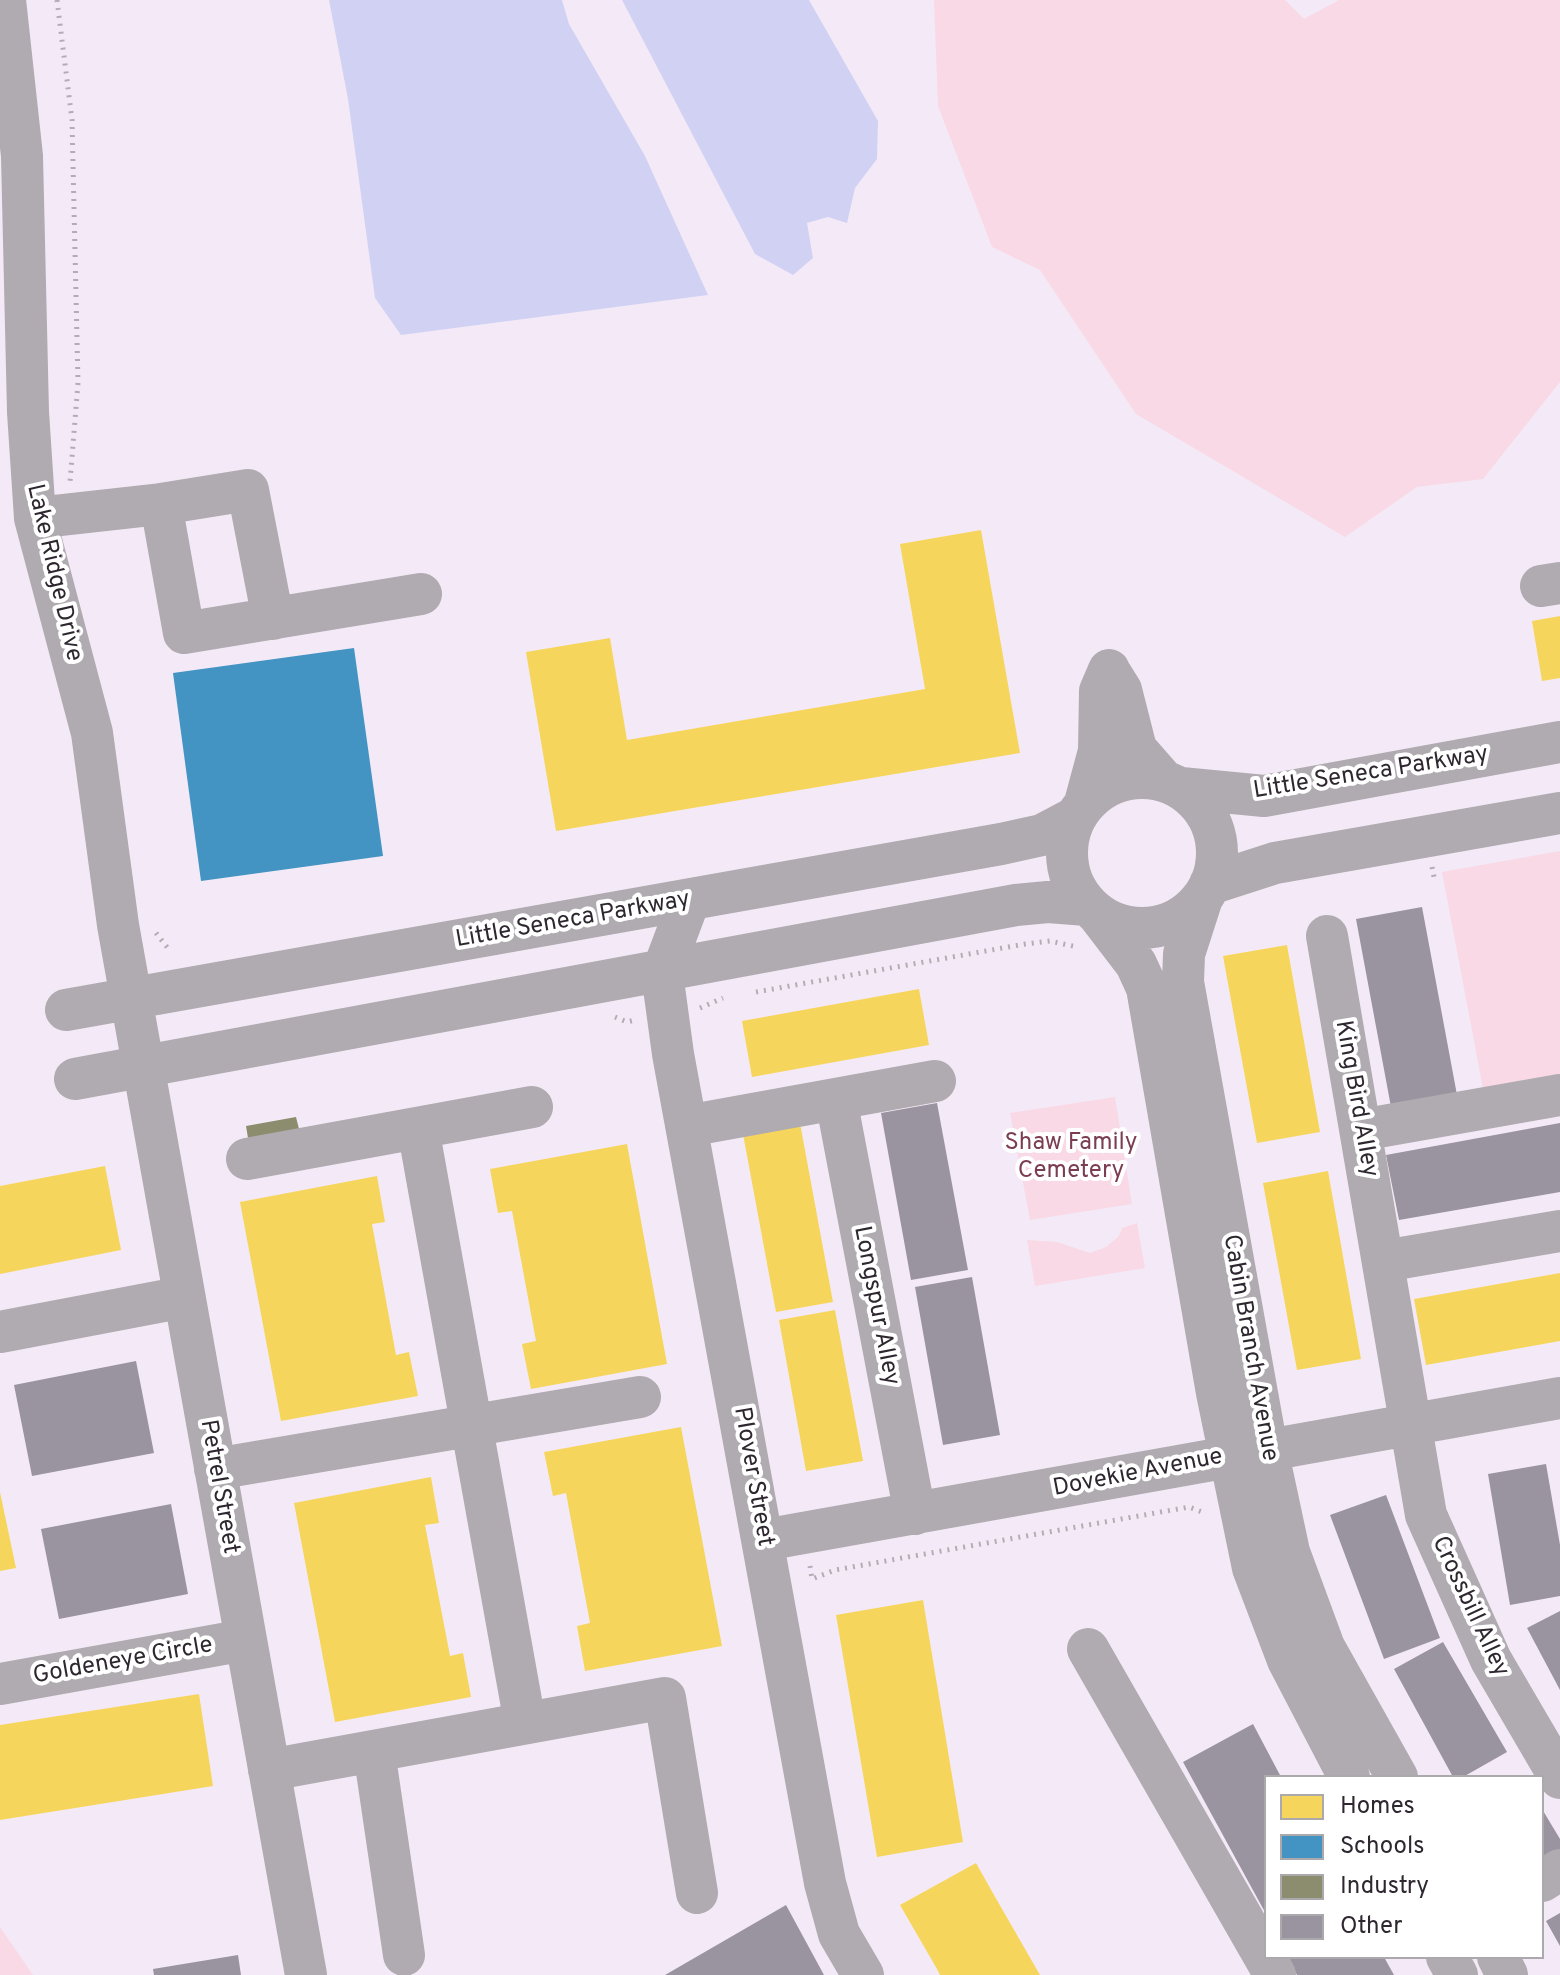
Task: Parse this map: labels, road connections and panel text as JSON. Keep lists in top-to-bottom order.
{
  "streets": {
    "street": [
      "Lake Ridge Drive",
      "Little Seneca Parkway",
      "King Bird Alley",
      "Longspur Alley",
      "Cabin Branch Avenue",
      "Dovekie Avenue",
      "Plover Street",
      "Petrel Street",
      "Crossbill Alley",
      "Goldeneye Circle"
    ]
  },
  "crossings": [
    ["Lake Ridge Drive", "Little Seneca Parkway"],
    ["Lake Ridge Drive", "Petrel Street"],
    ["Little Seneca Parkway", "Cabin Branch Avenue"],
    ["Little Seneca Parkway", "Petrel Street"],
    ["King Bird Alley", "Dovekie Avenue"],
    ["King Bird Alley", "Crossbill Alley"],
    ["Longspur Alley", "Dovekie Avenue"],
    ["Cabin Branch Avenue", "Dovekie Avenue"],
    ["Dovekie Avenue", "Plover Street"],
    ["Dovekie Avenue", "Crossbill Alley"],
    ["Petrel Street", "Goldeneye Circle"]
  ],
  "parks": ["Shaw Family Cemetery"],
  "legend": [
    "Homes",
    "Schools",
    "Industry",
    "Other"
  ]
}
